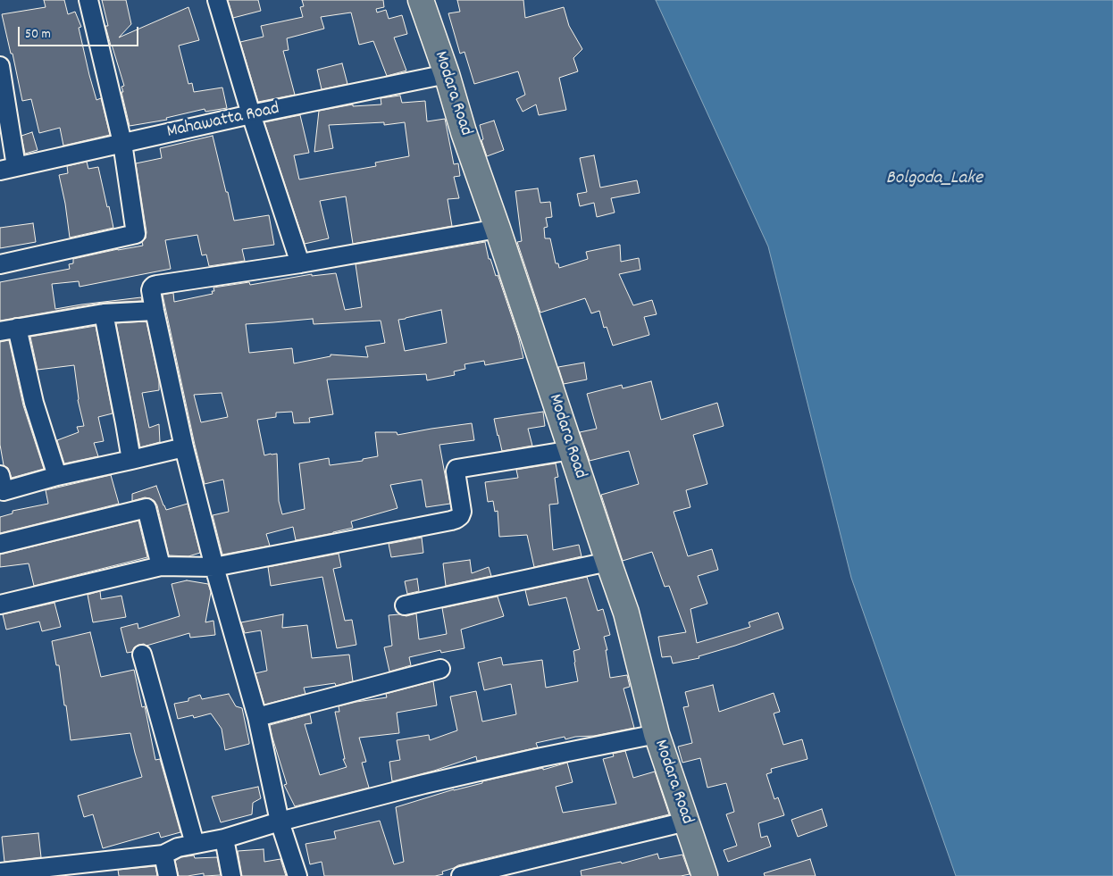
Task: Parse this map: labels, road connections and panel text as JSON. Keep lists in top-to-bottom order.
{
  "streets": {
    "main road": ["Modara Road"],
    "street": ["Mahawatta Road"]
  },
  "crossings": [
    ["Modara Road", "Mahawatta Road"]
  ],
  "water": ["Bolgoda_Lake"],
  "scale_bar": "50 m"
}
